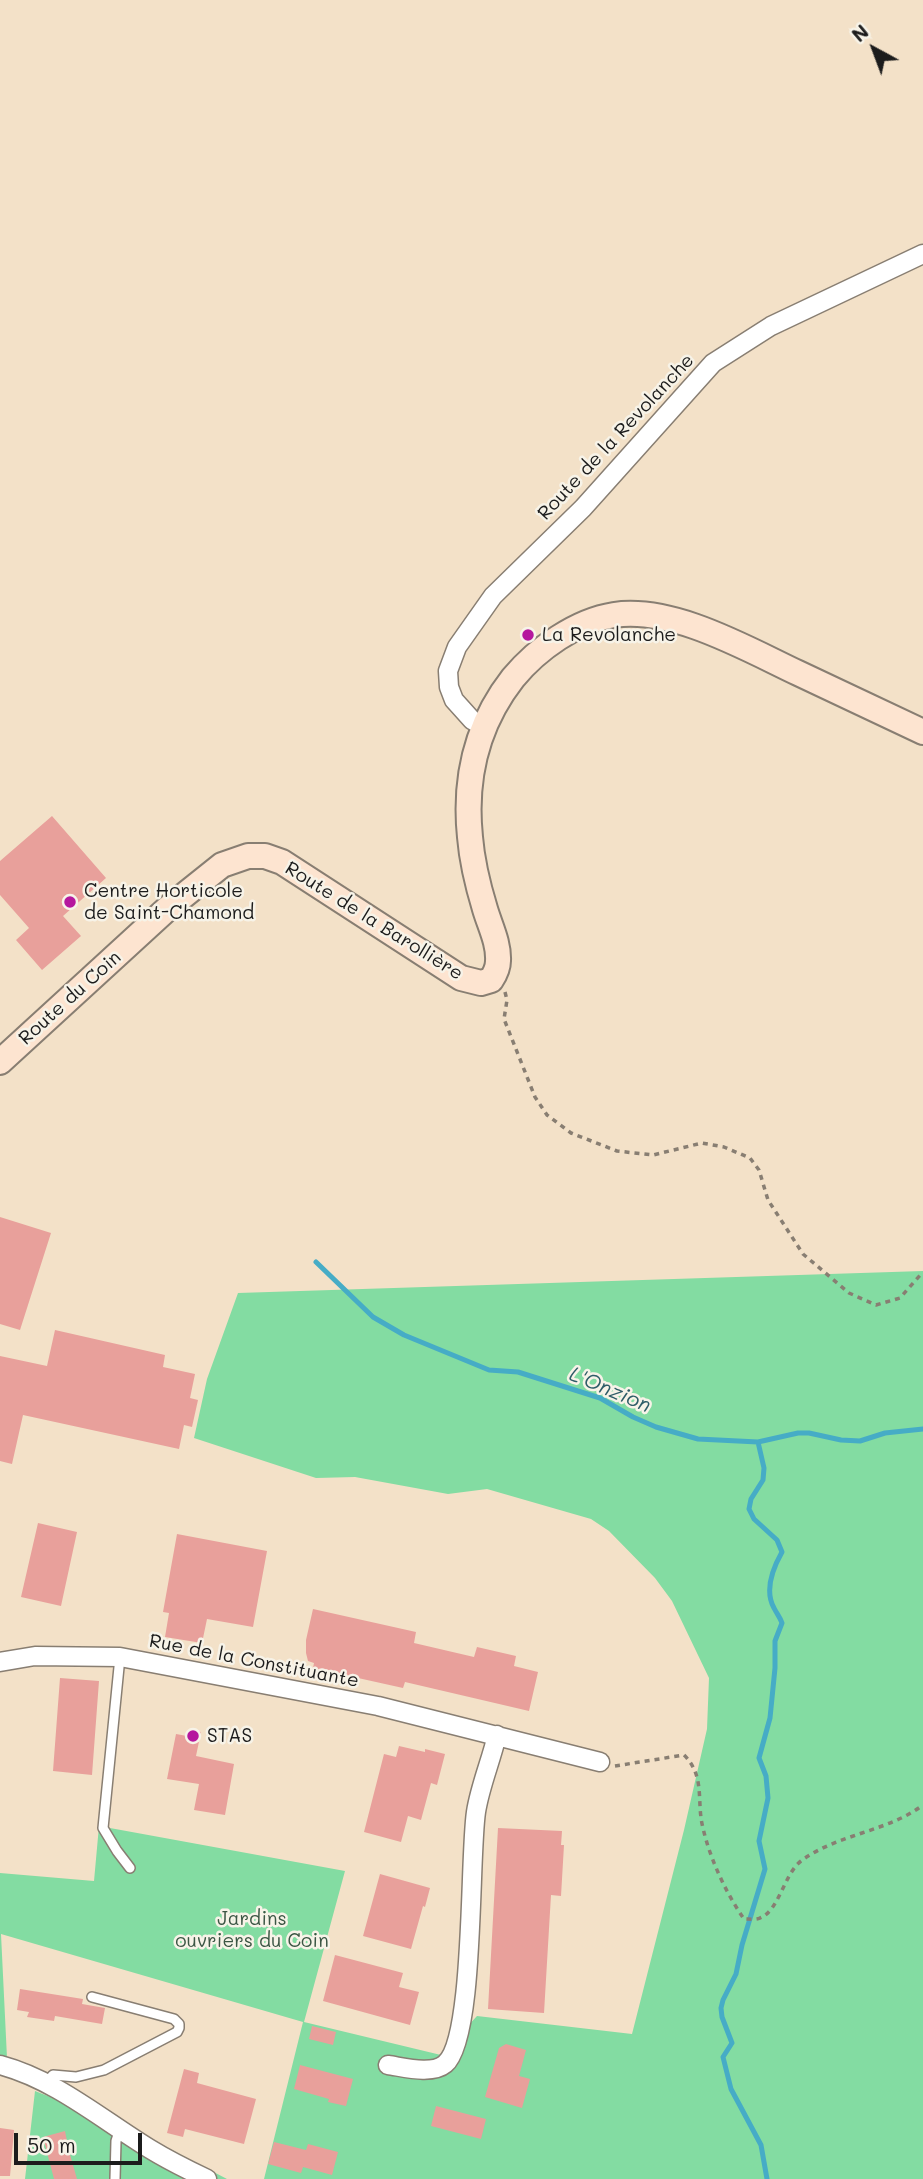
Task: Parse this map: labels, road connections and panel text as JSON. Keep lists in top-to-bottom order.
{
  "streets": {
    "main road": ["Route de la Barollière", "Route du Coin"],
    "street": ["Route de la Revolanche", "Rue de la Constituante"]
  },
  "crossings": [
    ["Route de la Barollière", "Route du Coin"]
  ],
  "water": ["L'Onzion"],
  "parks": ["Jardins ouvriers du Coin"],
  "places": ["La Revolanche", "Centre Horticole de Saint-Chamond", "STAS"],
  "scale_bar": "50 m",
  "north": "top left"
}
